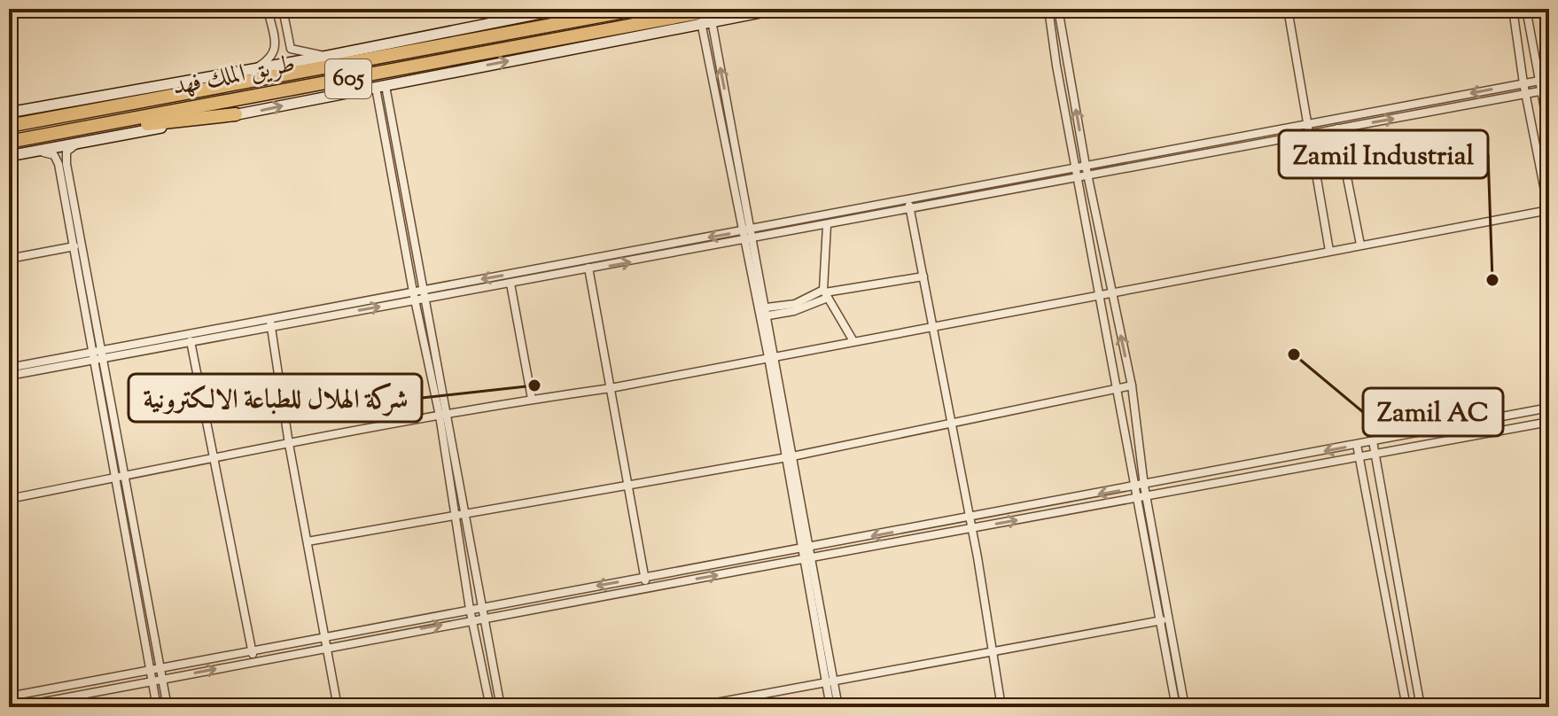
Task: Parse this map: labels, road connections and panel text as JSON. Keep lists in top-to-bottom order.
{
  "streets": {
    "highway": ["طريق الملك فهد", "605"]
  },
  "places": ["Zamil Industrial", "Zamil AC", "شركة الهلال للطباعة الالكترونية"]
}
